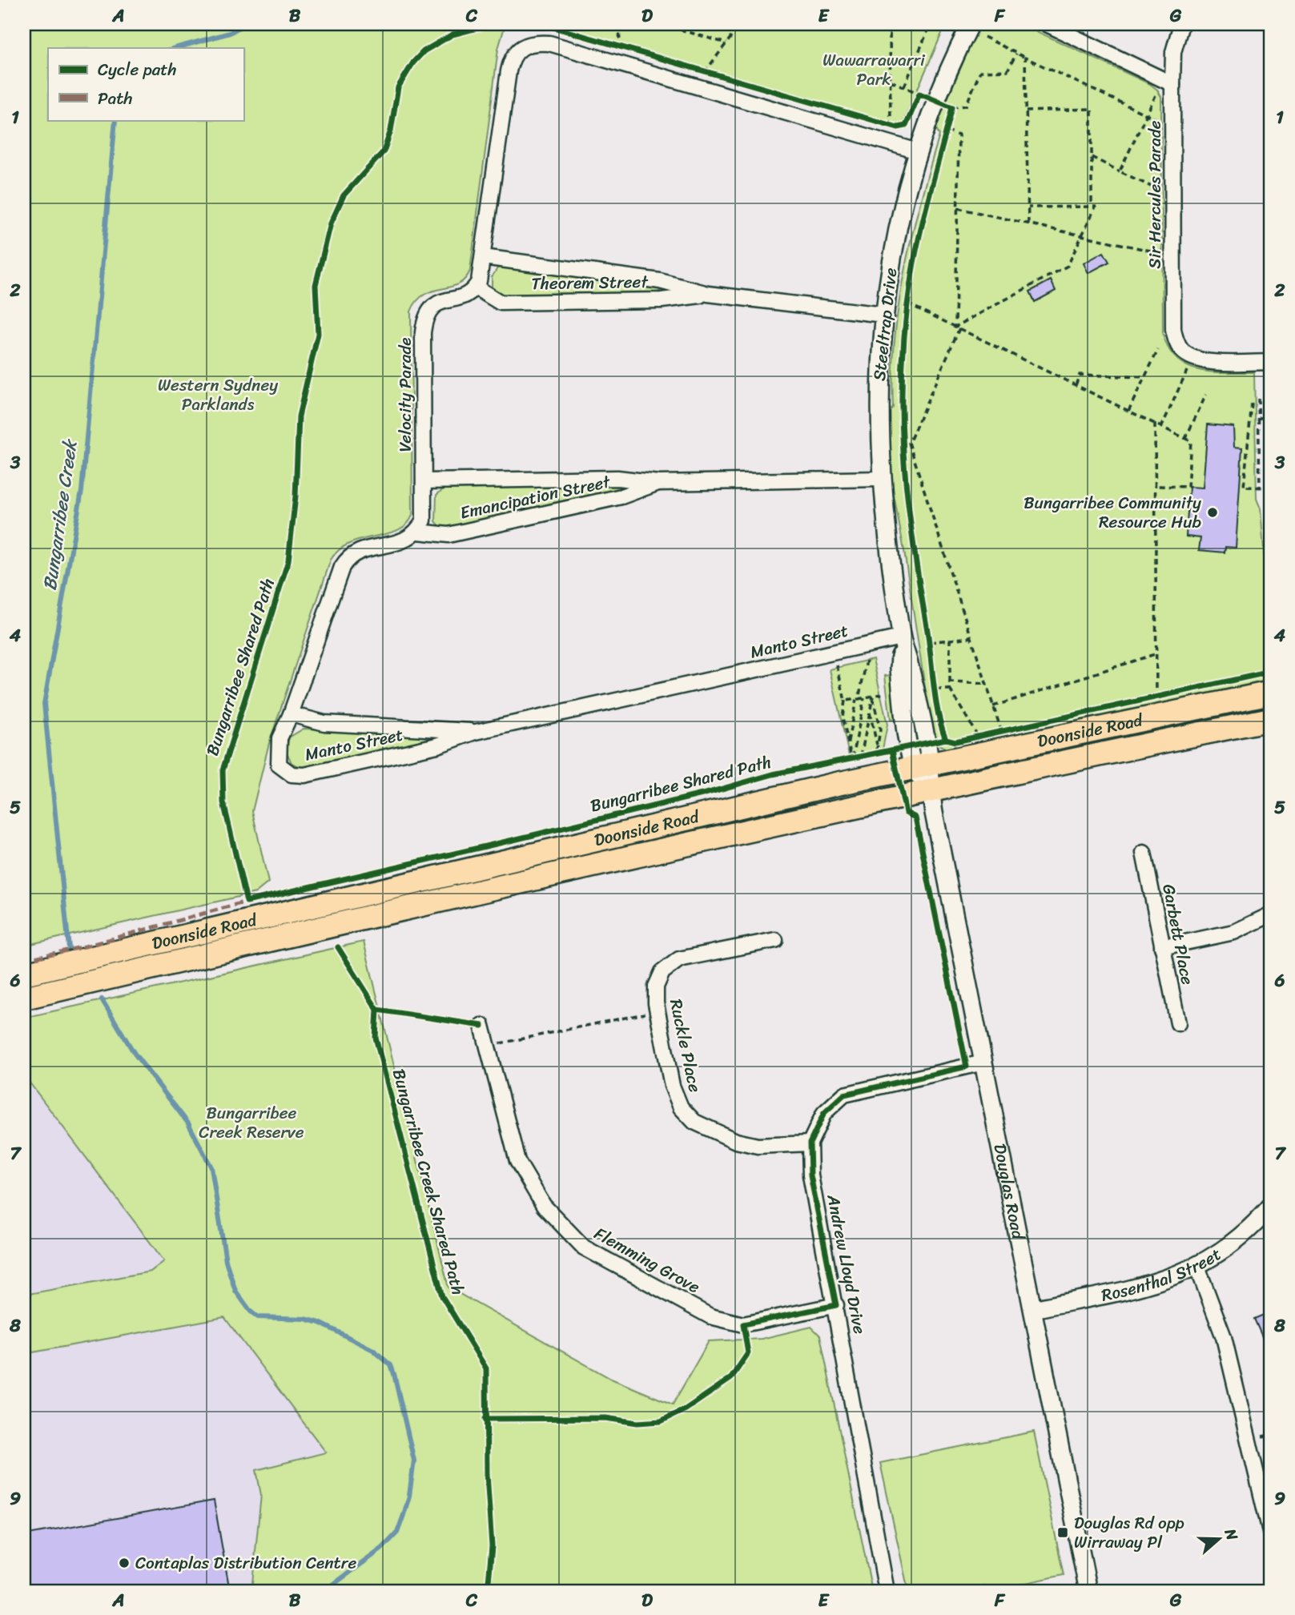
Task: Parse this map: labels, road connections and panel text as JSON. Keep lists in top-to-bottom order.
{
  "streets": {
    "main road": ["Doonside Road"],
    "street": [
      "Sir Hercules Parade",
      "Theorem Street",
      "Steeltrap Drive",
      "Velocity Parade",
      "Emancipation Street",
      "Manto Street",
      "Garbett Place",
      "Ruckle Place",
      "Douglas Road",
      "Flemming Grove",
      "Andrew Lloyd Drive",
      "Rosenthal Street"
    ],
    "cycle path": ["Bungarribee Shared Path", "Bungarribee Creek Shared Path"]
  },
  "crossings": [
    ["Theorem Street", "Steeltrap Drive"],
    ["Theorem Street", "Velocity Parade"],
    ["Steeltrap Drive", "Emancipation Street"],
    ["Steeltrap Drive", "Manto Street"],
    ["Steeltrap Drive", "Doonside Road"],
    ["Steeltrap Drive", "Douglas Road"],
    ["Velocity Parade", "Emancipation Street"],
    ["Doonside Road", "Douglas Road"],
    ["Ruckle Place", "Andrew Lloyd Drive"],
    ["Douglas Road", "Andrew Lloyd Drive"],
    ["Douglas Road", "Rosenthal Street"],
    ["Flemming Grove", "Andrew Lloyd Drive"]
  ],
  "water": ["Bungarribee Creek"],
  "parks": ["Wawarrawarri Park", "Western Sydney Parklands", "Bungarribee Creek Reserve"],
  "places": {
    "other": ["Bungarribee Community Resource Hub", "Contaplas Distribution Centre"],
    "transit": ["Douglas Rd opp Wirraway Pl"]
  },
  "legend": ["Cycle path", "Path"],
  "north": "right",
  "grid": {
    "columns": [
      "A",
      "B",
      "C",
      "D",
      "E",
      "F",
      "G"
    ],
    "rows": [
      "1",
      "2",
      "3",
      "4",
      "5",
      "6",
      "7",
      "8",
      "9"
    ]
  }
}
